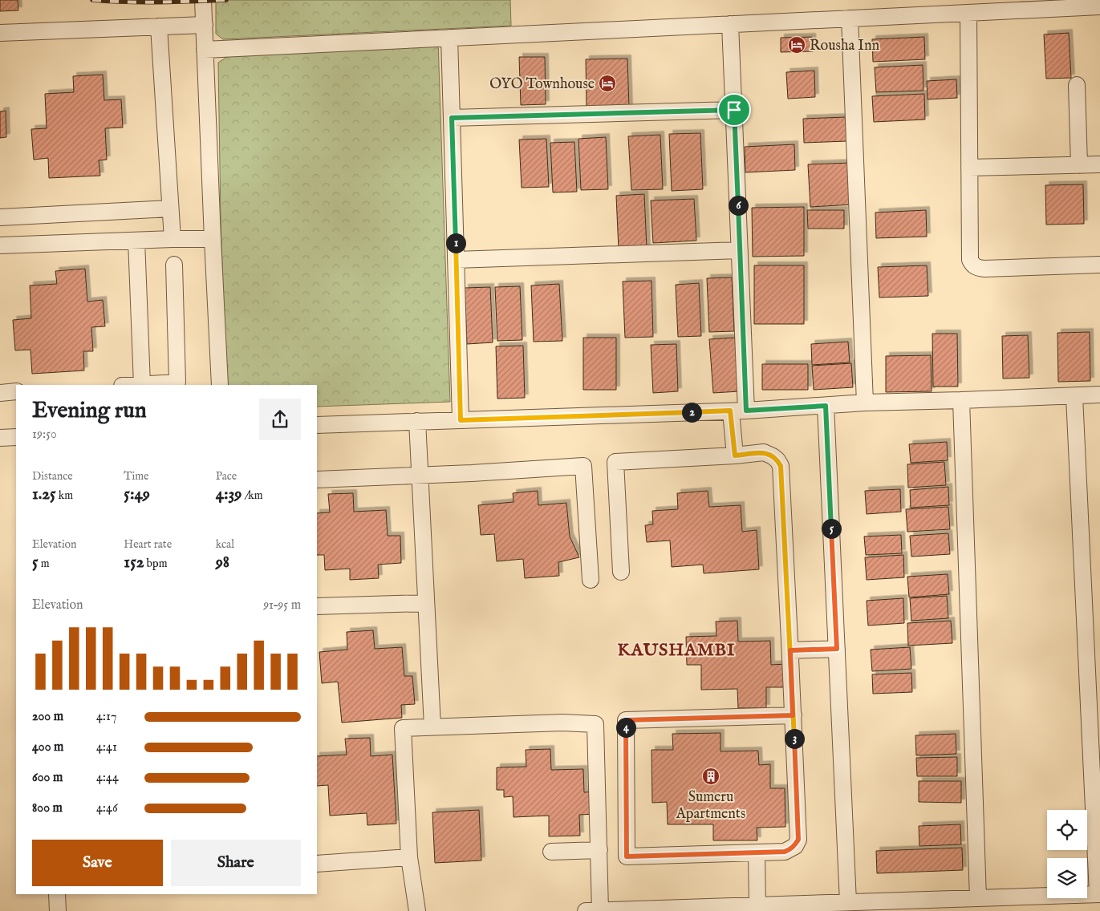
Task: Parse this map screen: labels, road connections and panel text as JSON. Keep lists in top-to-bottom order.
{
  "districts": ["KAUSHAMBI"],
  "places": {
    "hotel": ["Rousha Inn", "OYO Townhouse"],
    "building": ["Sumeru Apartments"]
  },
  "page": {
    "pins": [
      "6",
      "1",
      "2",
      "5",
      "4",
      "3"
    ],
    "heading": ["Evening run", "19:50"],
    "stats": [
      ["Distance", "1.25 km"],
      ["Time", "5:49"],
      ["Pace", "4:39 /km"],
      ["Elevation", "5 m"],
      ["Heart rate", "152 bpm"],
      ["kcal", "98"]
    ],
    "chart": ["Elevation", "91–95 m"],
    "list": [
      {
        "name": "200 m",
        "note": "4:17"
      },
      {
        "name": "400 m",
        "note": "4:41"
      },
      {
        "name": "600 m",
        "note": "4:44"
      },
      {
        "name": "800 m",
        "note": "4:46"
      }
    ],
    "buttons": ["Save", "Share"]
  }
}
